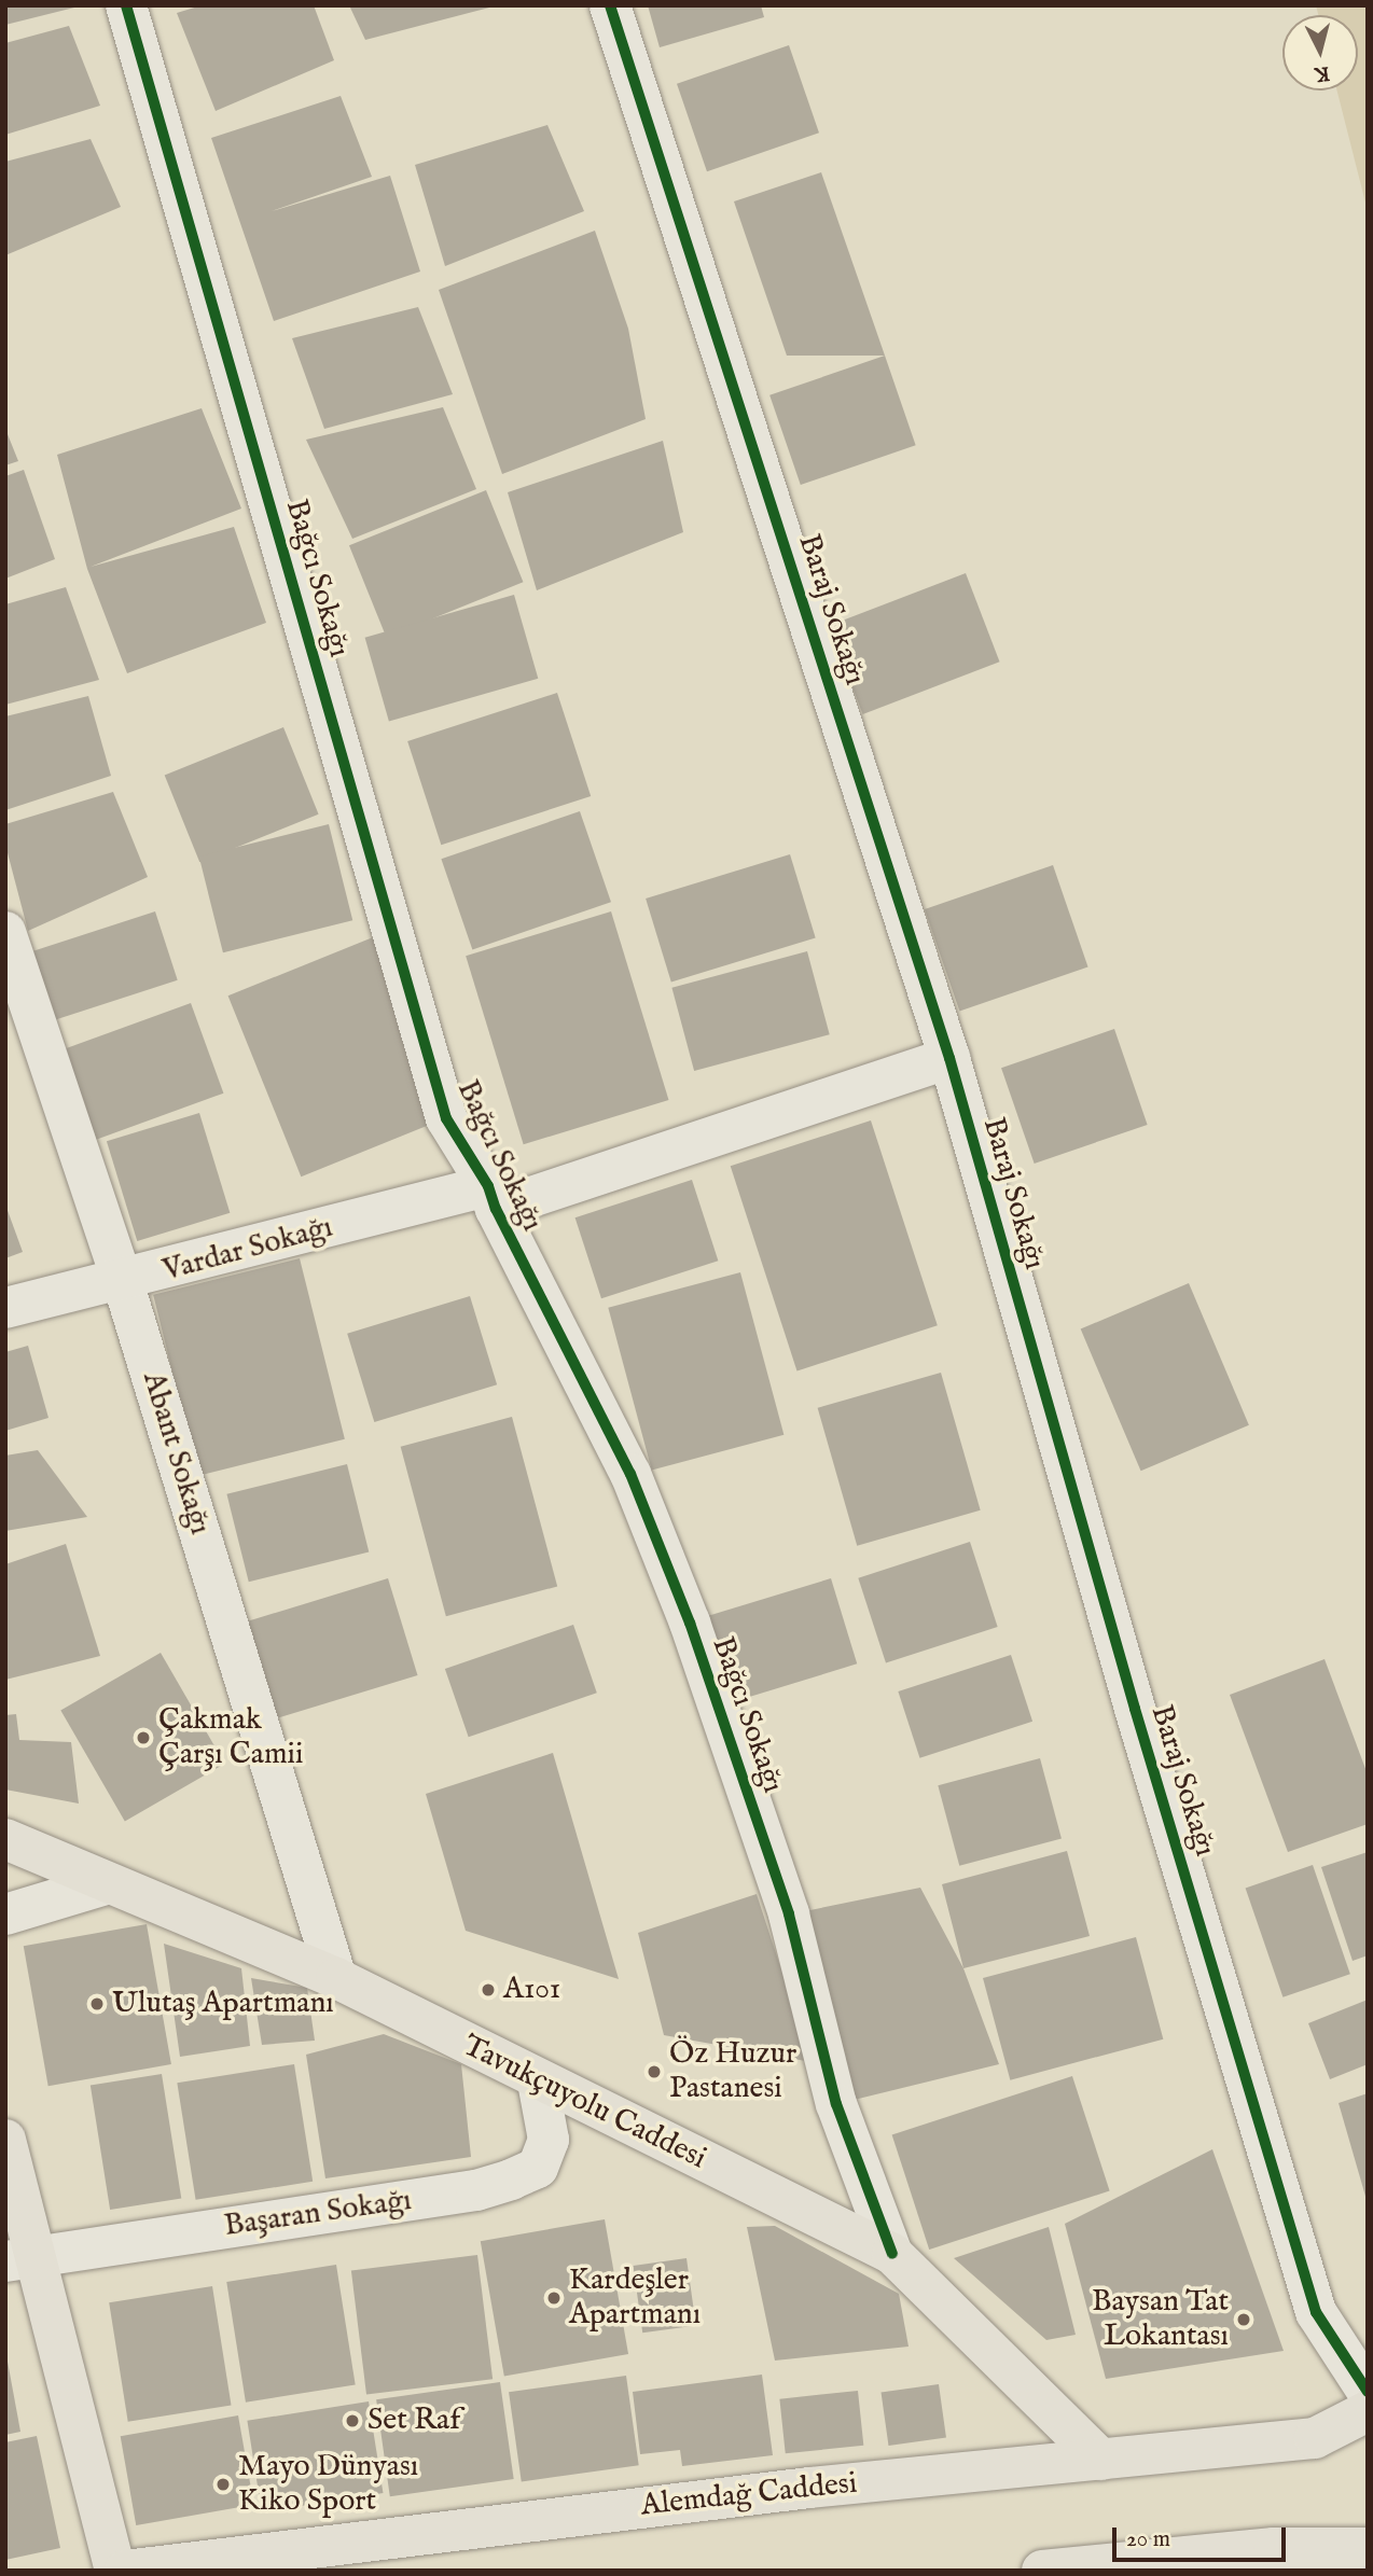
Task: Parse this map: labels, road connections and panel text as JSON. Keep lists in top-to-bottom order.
{
  "streets": {
    "main road": ["Tavukçuyolu Caddesi", "Alemdağ Caddesi"],
    "street": [
      "Bağcı Sokağı",
      "Baraj Sokağı",
      "Vardar Sokağı",
      "Abant Sokağı",
      "Başaran Sokağı"
    ]
  },
  "crossings": [
    ["Bağcı Sokağı", "Vardar Sokağı"],
    ["Bağcı Sokağı", "Tavukçuyolu Caddesi"],
    ["Baraj Sokağı", "Vardar Sokağı"],
    ["Vardar Sokağı", "Abant Sokağı"],
    ["Abant Sokağı", "Tavukçuyolu Caddesi"],
    ["Tavukçuyolu Caddesi", "Başaran Sokağı"],
    ["Tavukçuyolu Caddesi", "Alemdağ Caddesi"]
  ],
  "places": [
    "Çakmak Çarşı Camii",
    "A101",
    "Ulutaş Apartmanı",
    "Öz Huzur Pastanesi",
    "Kardeşler Apartmanı",
    "Baysan Tat Lokantası",
    "Set Raf",
    "Mayo Dünyası Kiko Sport"
  ],
  "scale_bar": "20 m",
  "north": "bottom"
}
